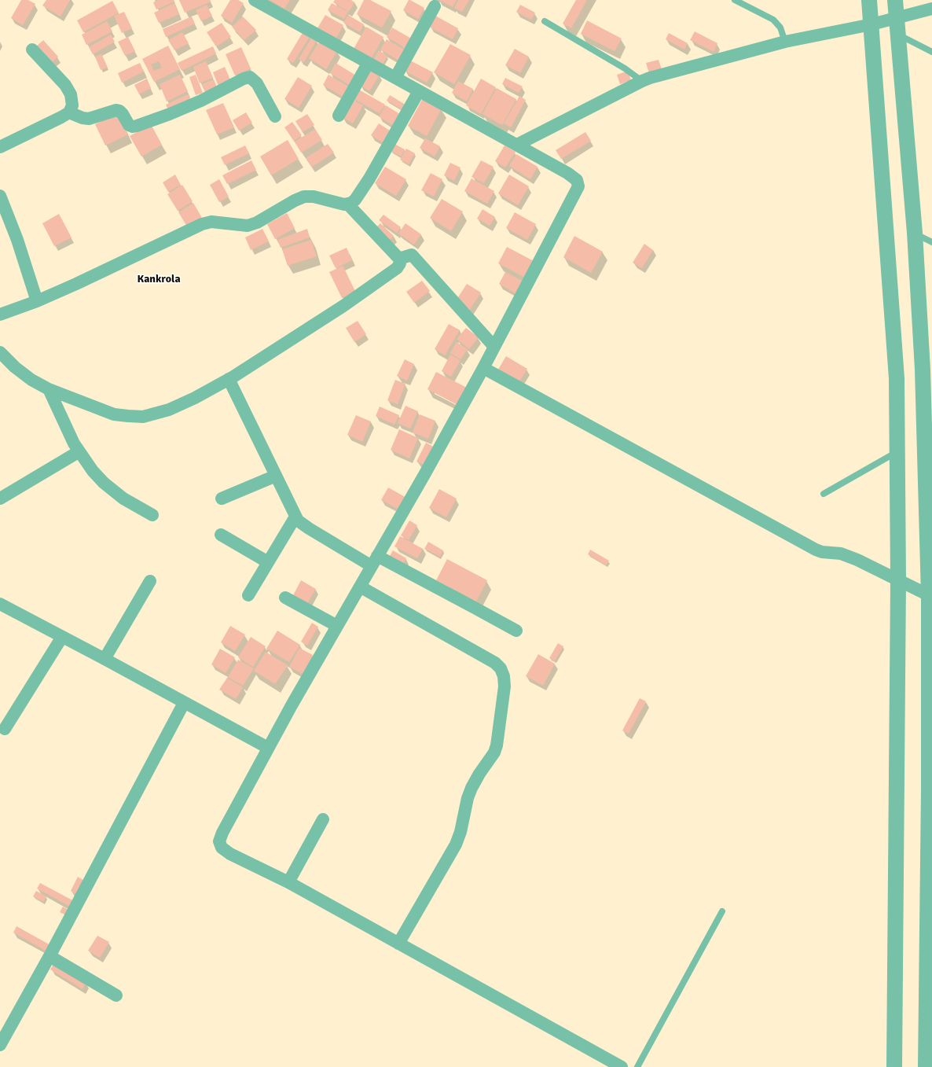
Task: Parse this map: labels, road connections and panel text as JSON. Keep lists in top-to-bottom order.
{
  "districts": ["Kankrola"]
}
